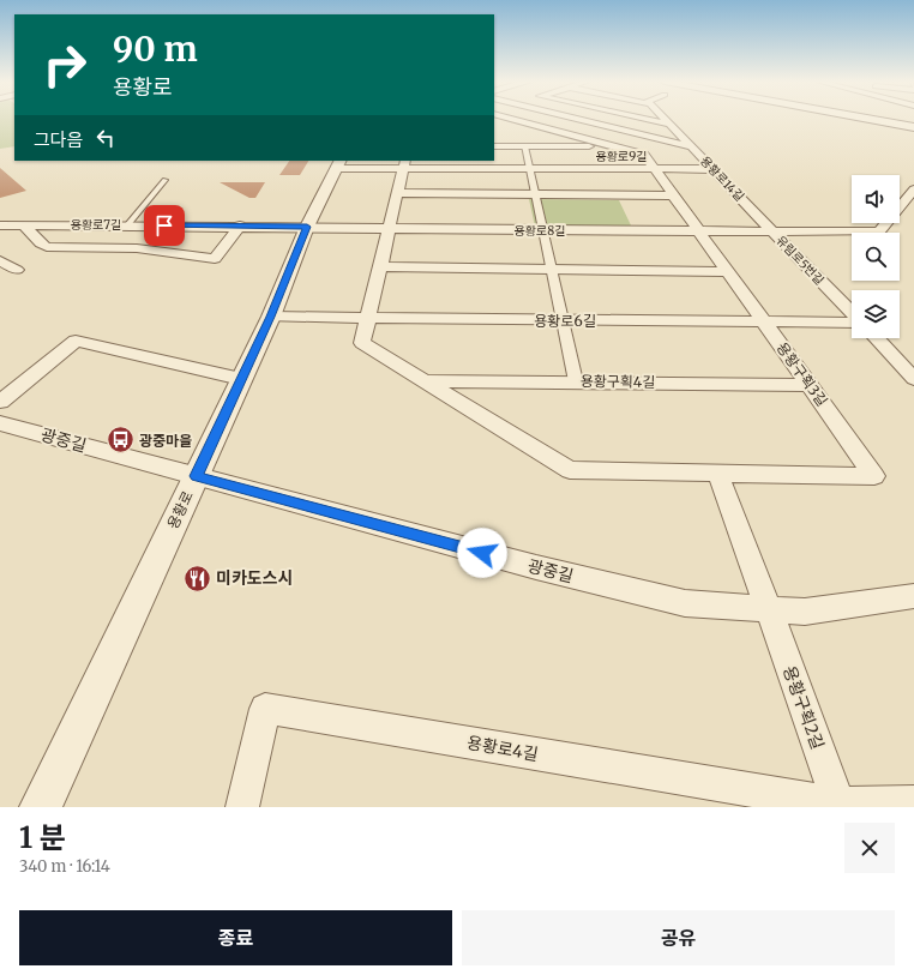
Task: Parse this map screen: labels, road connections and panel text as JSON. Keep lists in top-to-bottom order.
{
  "streets": {
    "street": [
      "용황로9길",
      "용황로14길",
      "용황로7길",
      "용황로8길",
      "유림로5번길",
      "용황로6길",
      "용황구획3길",
      "용황구획4길",
      "광중길",
      "용황로",
      "용황구획2길",
      "용황로4길"
    ]
  },
  "crossings": [
    ["용황로9길", "용황로14길"],
    ["용황로9길", "용황구획3길"],
    ["용황로9길", "용황로"],
    ["용황로14길", "용황로8길"],
    ["용황로14길", "유림로5번길"],
    ["용황로7길", "용황로8길"],
    ["용황로7길", "용황로"],
    ["용황로8길", "유림로5번길"],
    ["용황로8길", "용황구획3길"],
    ["용황로8길", "용황로"],
    ["용황로6길", "용황구획3길"],
    ["용황로6길", "용황로"],
    ["용황구획3길", "용황구획4길"],
    ["광중길", "용황로"],
    ["광중길", "용황구획2길"],
    ["용황구획2길", "용황로4길"]
  ],
  "places": {
    "bus stop": ["광중마을"],
    "restaurant": ["미카도스시"]
  },
  "page": {
    "turn": ["90 m", "용황로"],
    "then": "그다음",
    "heading": ["1 분", "340 m · 16:14"],
    "buttons": ["종료", "공유"]
  }
}
